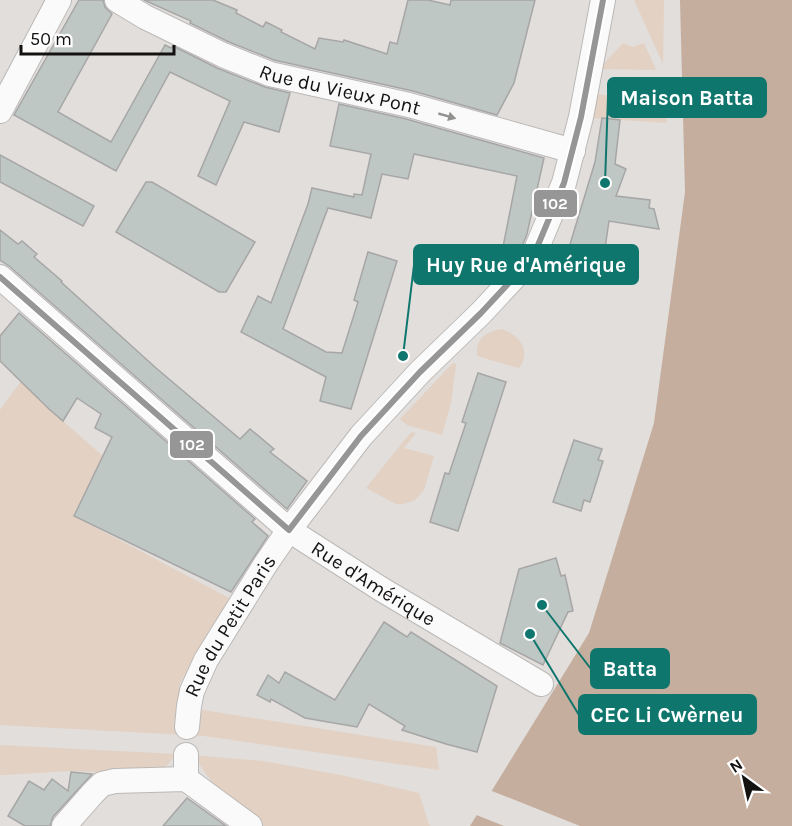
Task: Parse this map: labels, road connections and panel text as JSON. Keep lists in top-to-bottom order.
{
  "streets": {
    "street": ["Rue du Vieux Pont", "Rue d'Amérique", "Rue du Petit Paris"]
  },
  "crossings": [
    ["Rue du Vieux Pont", "Rue du Petit Paris"],
    ["Rue d'Amérique", "Rue du Petit Paris"]
  ],
  "one_way": ["Rue du Vieux Pont"],
  "places": [
    "Maison Batta",
    "Huy Rue d'Amérique",
    "Batta",
    "CEC Li Cwèrneu"
  ],
  "lines": ["transit line 102"],
  "scale_bar": "50 m",
  "north": "top left"
}
